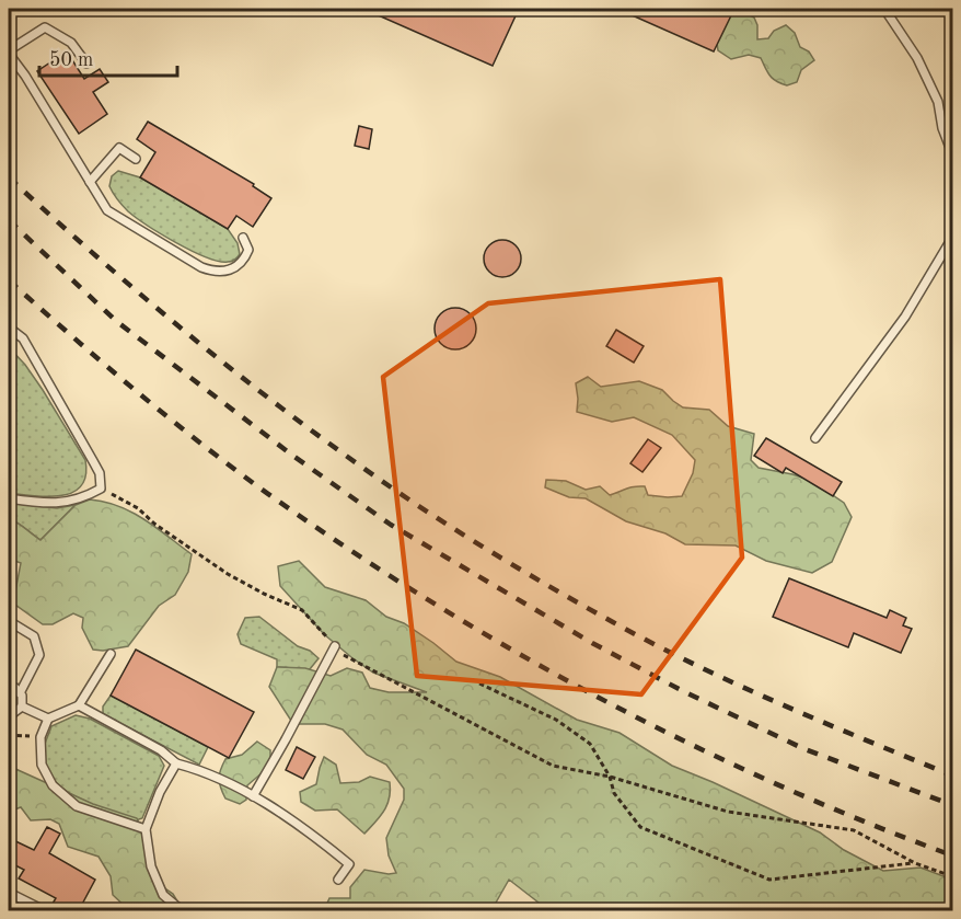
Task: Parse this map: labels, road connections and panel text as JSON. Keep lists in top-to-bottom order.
{
  "scale_bar": "50 m"
}
